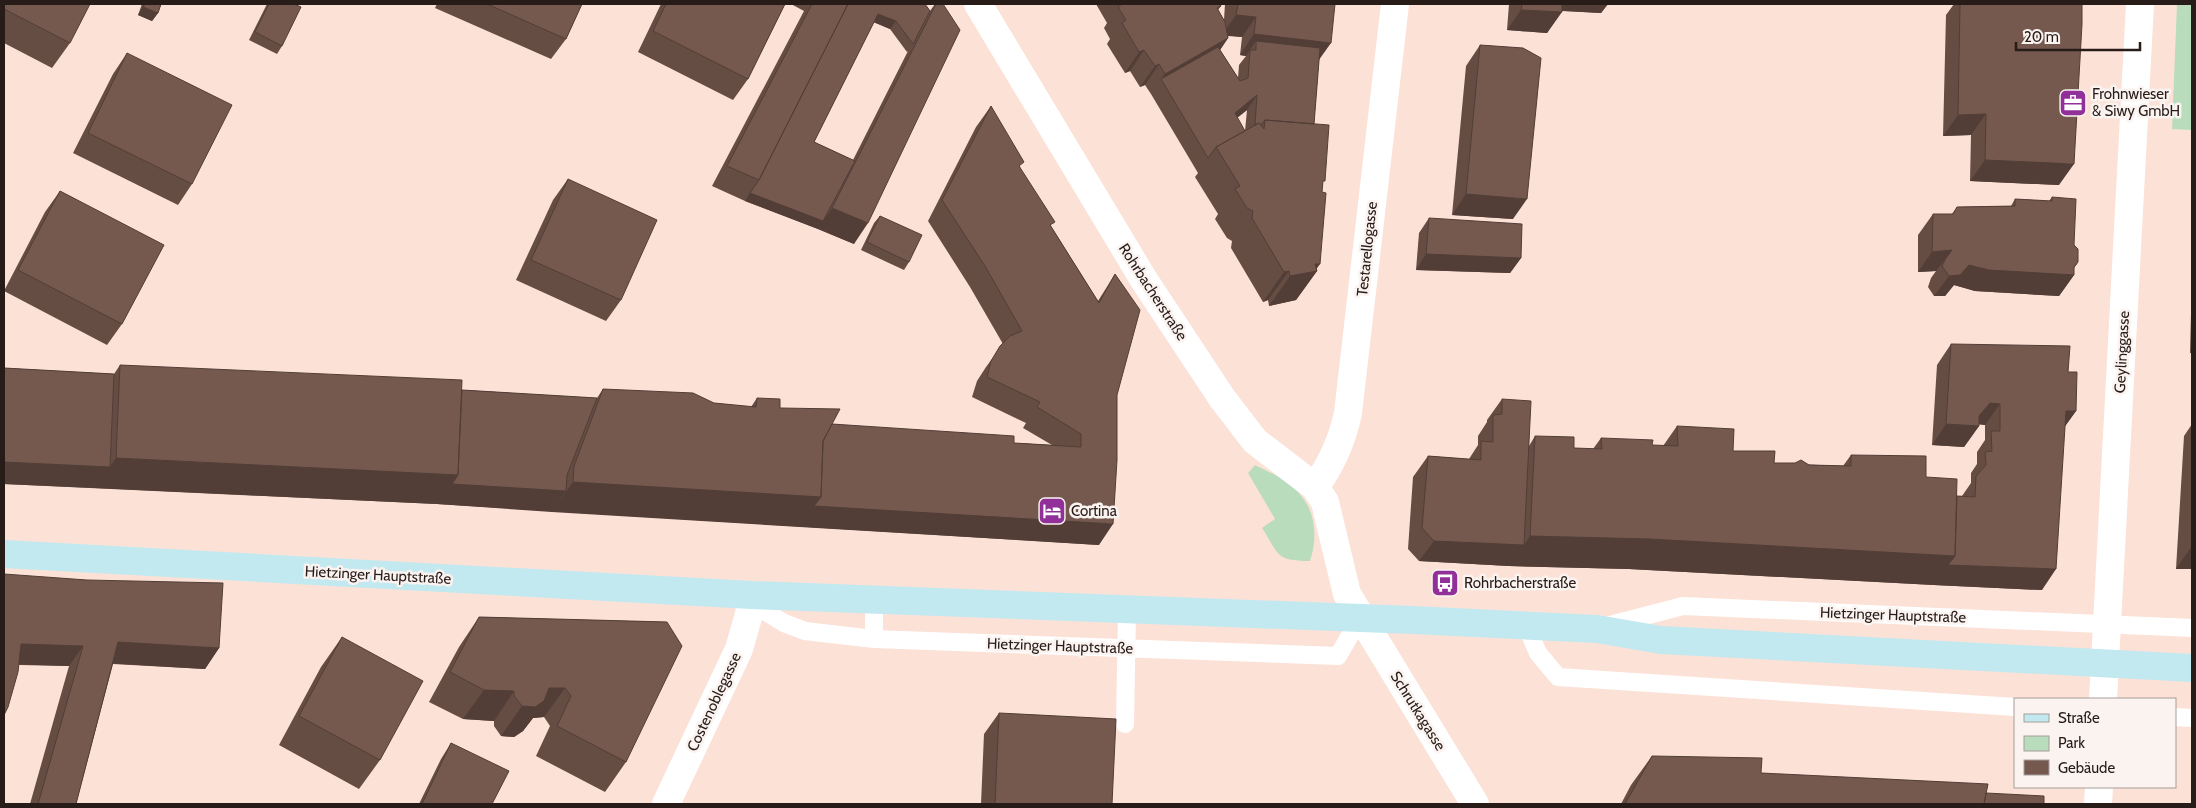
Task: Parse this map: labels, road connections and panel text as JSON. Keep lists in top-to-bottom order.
{
  "streets": {
    "main road": ["Hietzinger Hauptstraße"],
    "street": [
      "Testarellogasse",
      "Rohrbacherstraße",
      "Geylinggasse",
      "Costenoblegasse",
      "Schrutkagasse"
    ]
  },
  "crossings": [
    ["Testarellogasse", "Rohrbacherstraße"],
    ["Rohrbacherstraße", "Hietzinger Hauptstraße"],
    ["Rohrbacherstraße", "Schrutkagasse"],
    ["Geylinggasse", "Hietzinger Hauptstraße"],
    ["Hietzinger Hauptstraße", "Costenoblegasse"],
    ["Hietzinger Hauptstraße", "Schrutkagasse"]
  ],
  "places": {
    "office": ["Frohnwieser & Siwy GmbH"],
    "hotel": ["Cortina"],
    "bus stop": ["Rohrbacherstraße"]
  },
  "legend": ["Straße", "Park", "Gebäude"],
  "scale_bar": "20 m"
}
